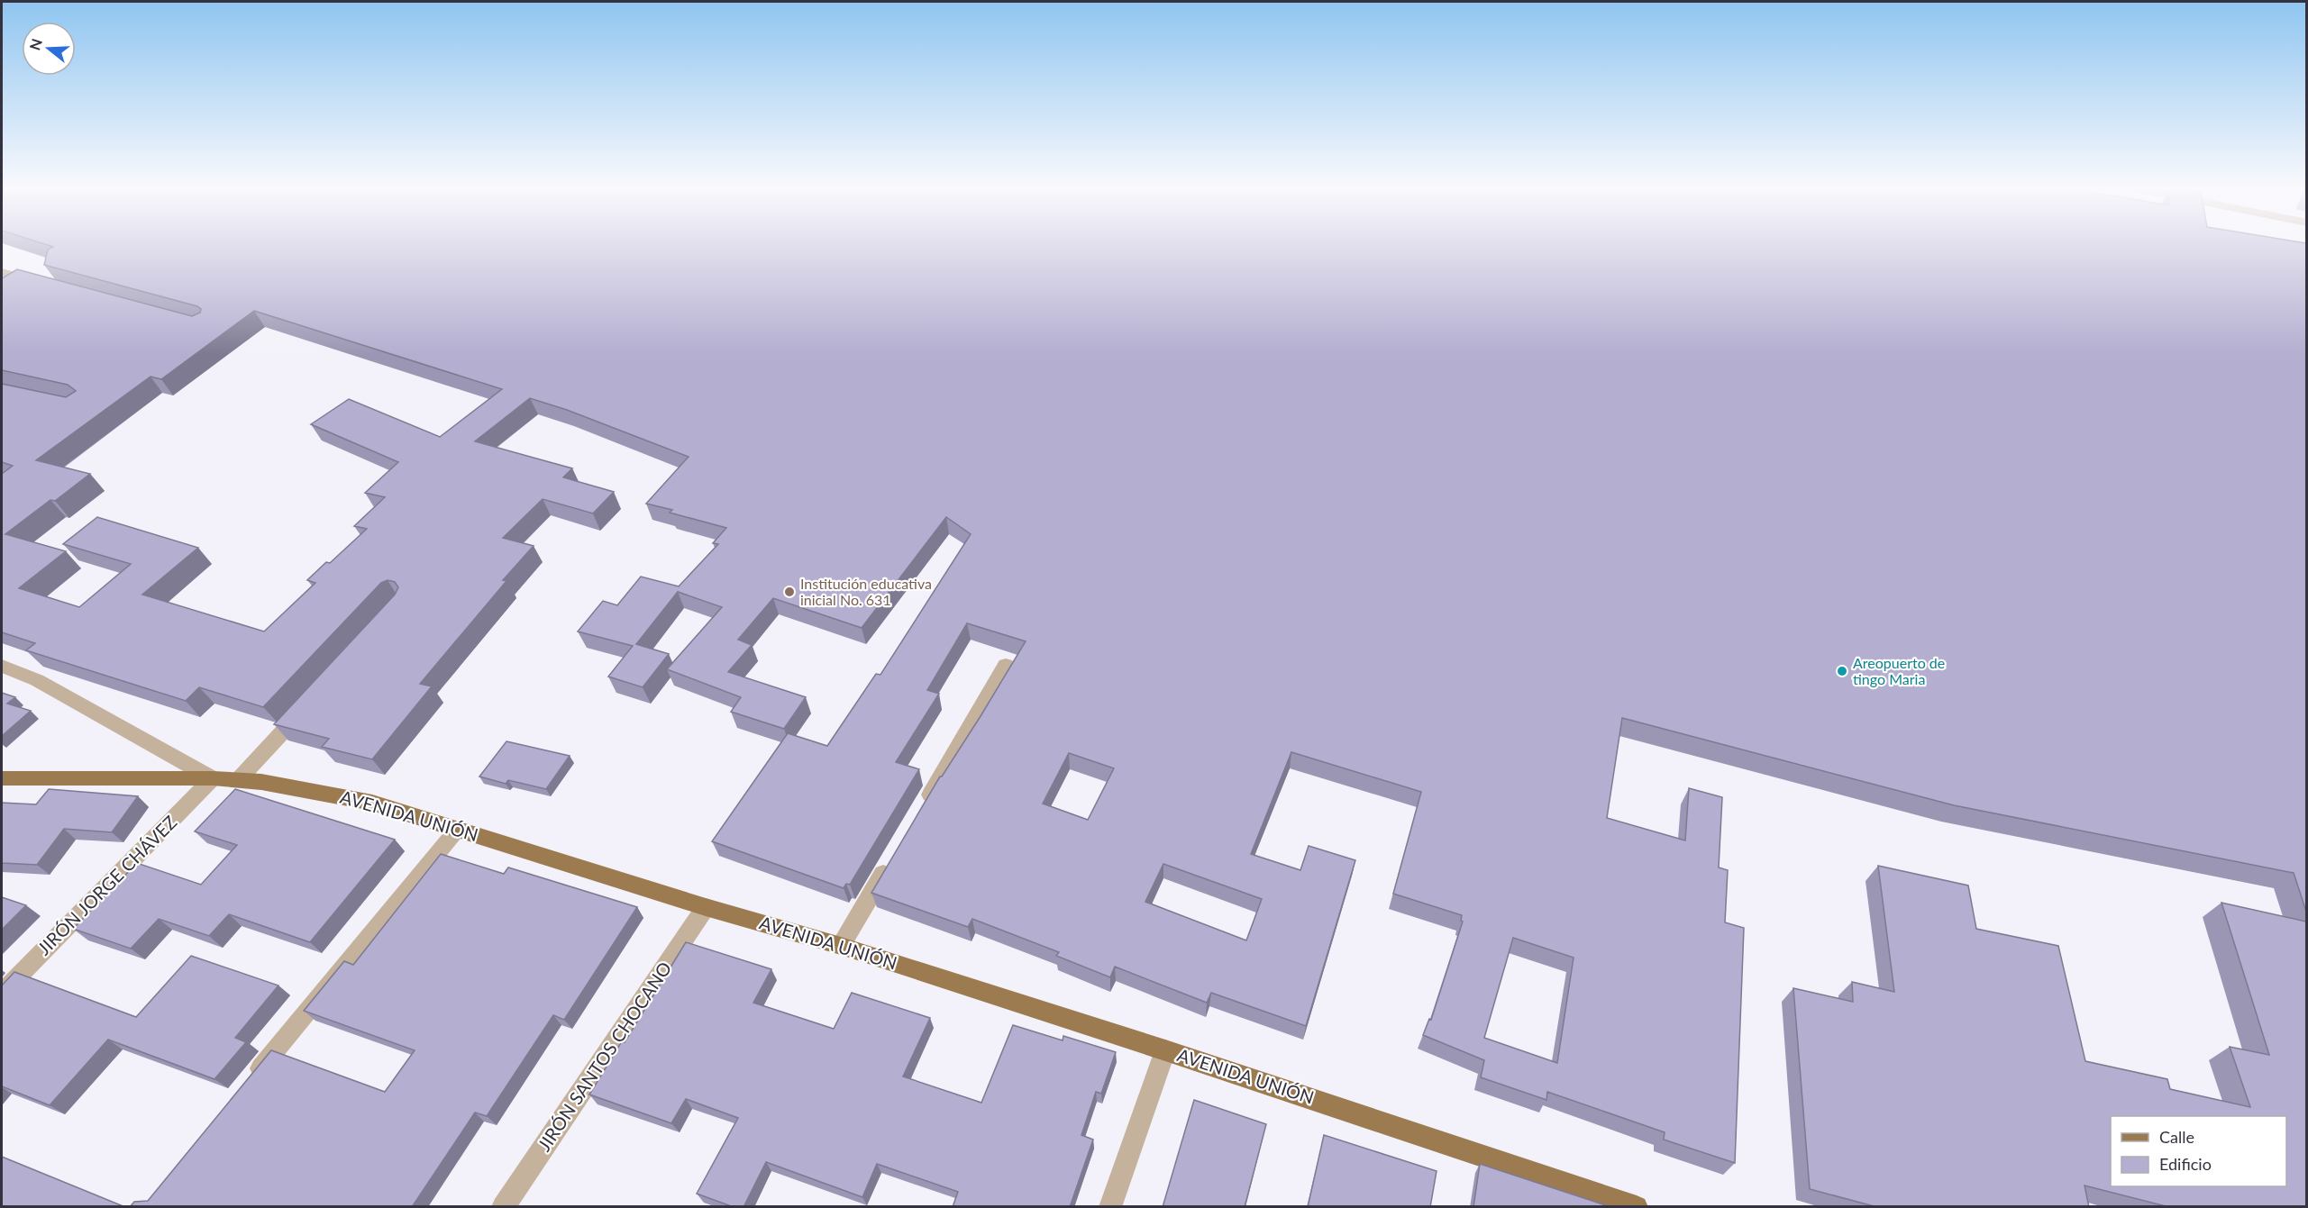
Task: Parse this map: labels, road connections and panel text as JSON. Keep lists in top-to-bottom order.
{
  "streets": {
    "main road": ["AVENIDA UNIÓN"],
    "street": ["JIRÓN JORGE CHÁVEZ", "JIRÓN SANTOS CHOCANO"]
  },
  "crossings": [
    ["AVENIDA UNIÓN", "JIRÓN JORGE CHÁVEZ"],
    ["AVENIDA UNIÓN", "JIRÓN SANTOS CHOCANO"]
  ],
  "places": ["Institución educativa inicial No. 631", "Areopuerto de tingo Maria"],
  "legend": ["Calle", "Edificio"],
  "north": "left"
}
